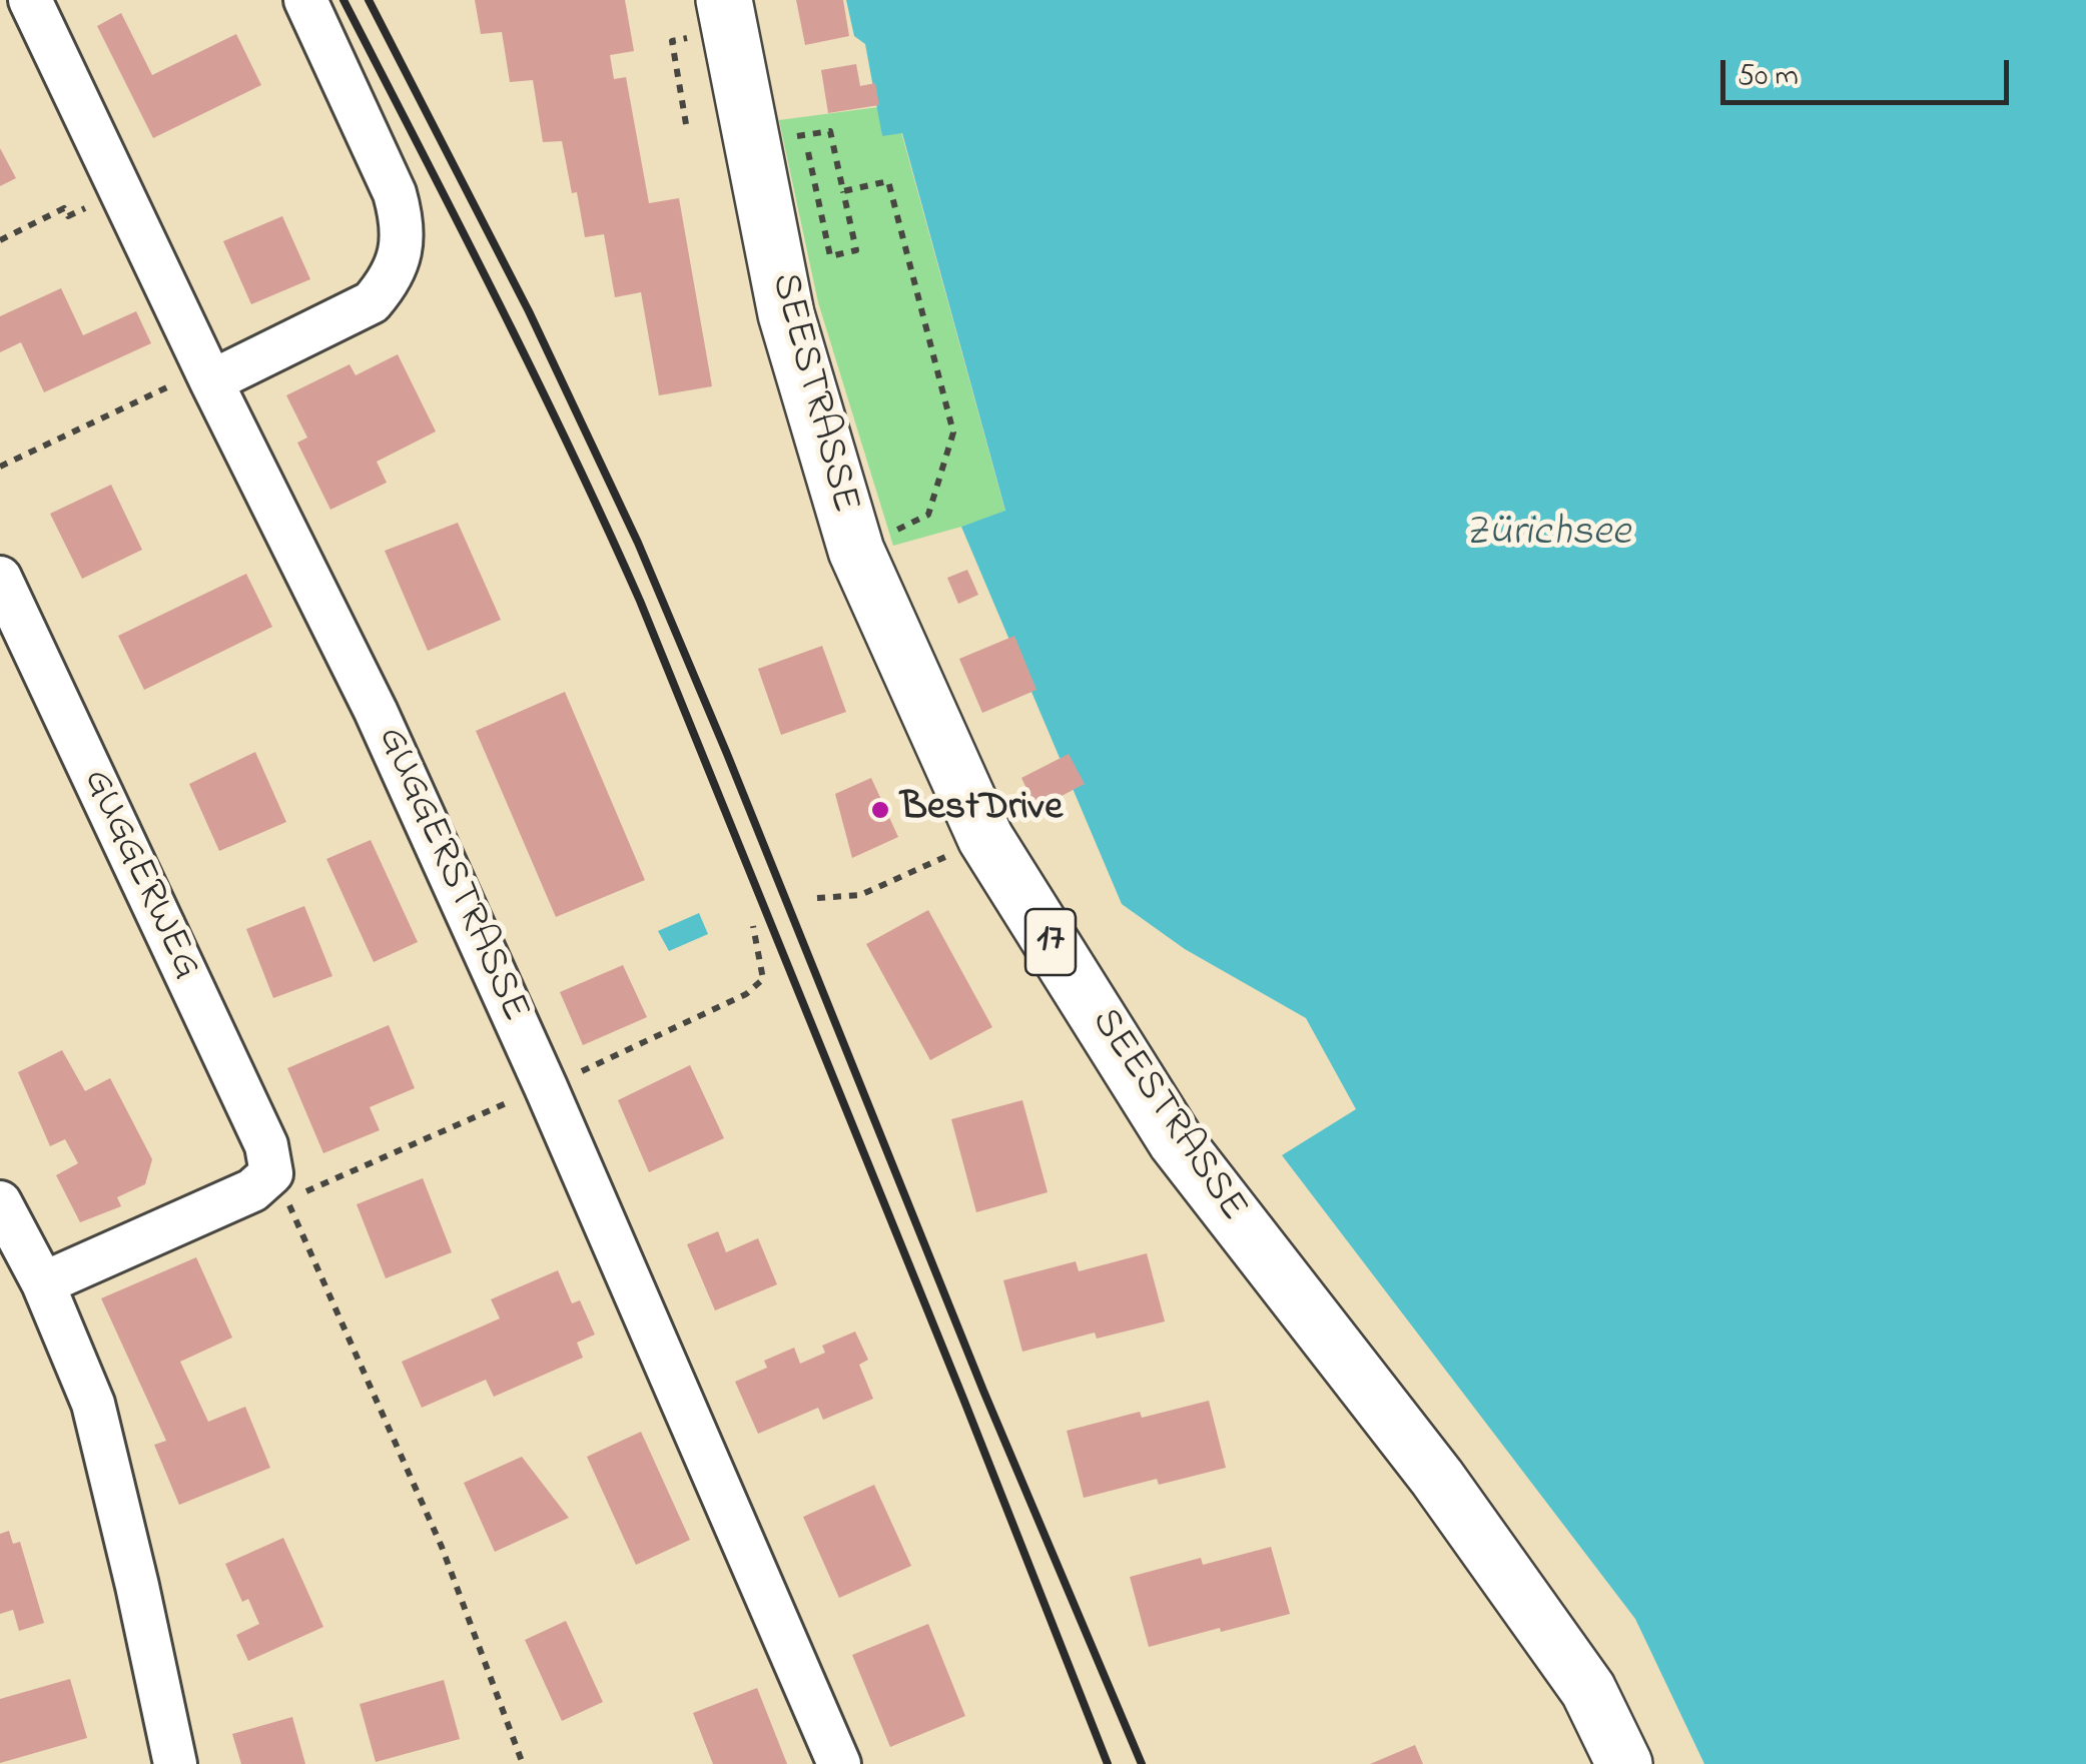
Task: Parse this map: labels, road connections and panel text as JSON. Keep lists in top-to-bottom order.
{
  "streets": {
    "main road": ["SEESTRASSE", "17"],
    "street": ["GUGGERWEG", "GUGGERSTRASSE"]
  },
  "water": ["Zürichsee"],
  "places": ["BestDrive"],
  "scale_bar": "50 m"
}
